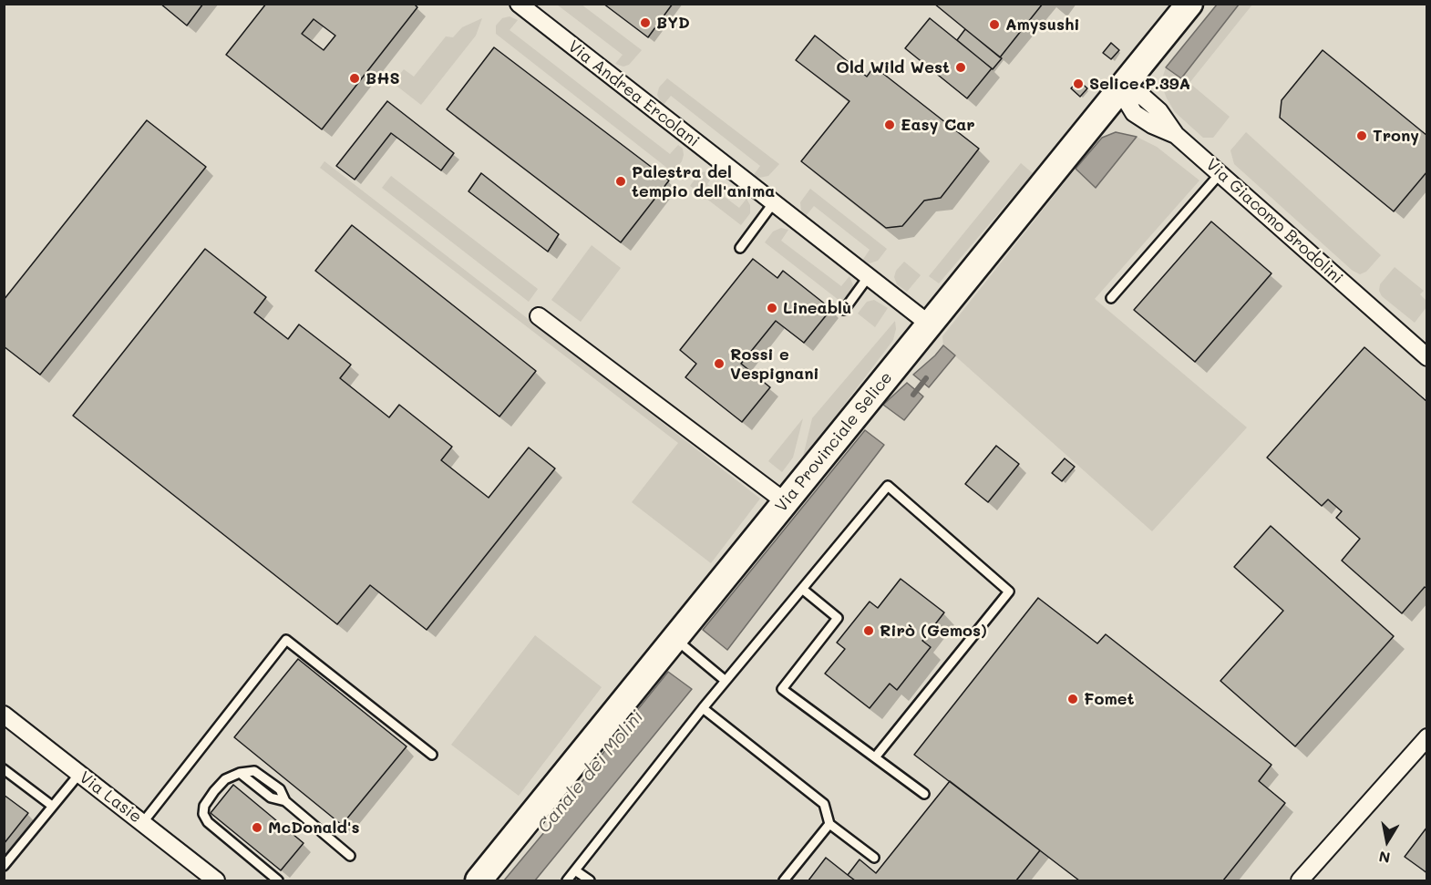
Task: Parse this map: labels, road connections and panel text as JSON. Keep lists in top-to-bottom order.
{
  "streets": {
    "main road": ["Via Provinciale Selice"],
    "street": ["Via Andrea Ercolani", "Via Giacomo Brodolini", "Via Lasie"]
  },
  "crossings": [
    ["Via Andrea Ercolani", "Via Provinciale Selice"],
    ["Via Giacomo Brodolini", "Via Provinciale Selice"]
  ],
  "water": ["Canale dei Molini"],
  "places": [
    "BYD",
    "Amysushi",
    "Old Wild West",
    "BHS",
    "Selice P.39A",
    "Easy Car",
    "Trony",
    "Palestra del tempio dell'anima",
    "Lineablù",
    "Rossi e Vespignani",
    "Rirò (Gemos)",
    "Fomet",
    "McDonald's"
  ],
  "north": "bottom"
}
